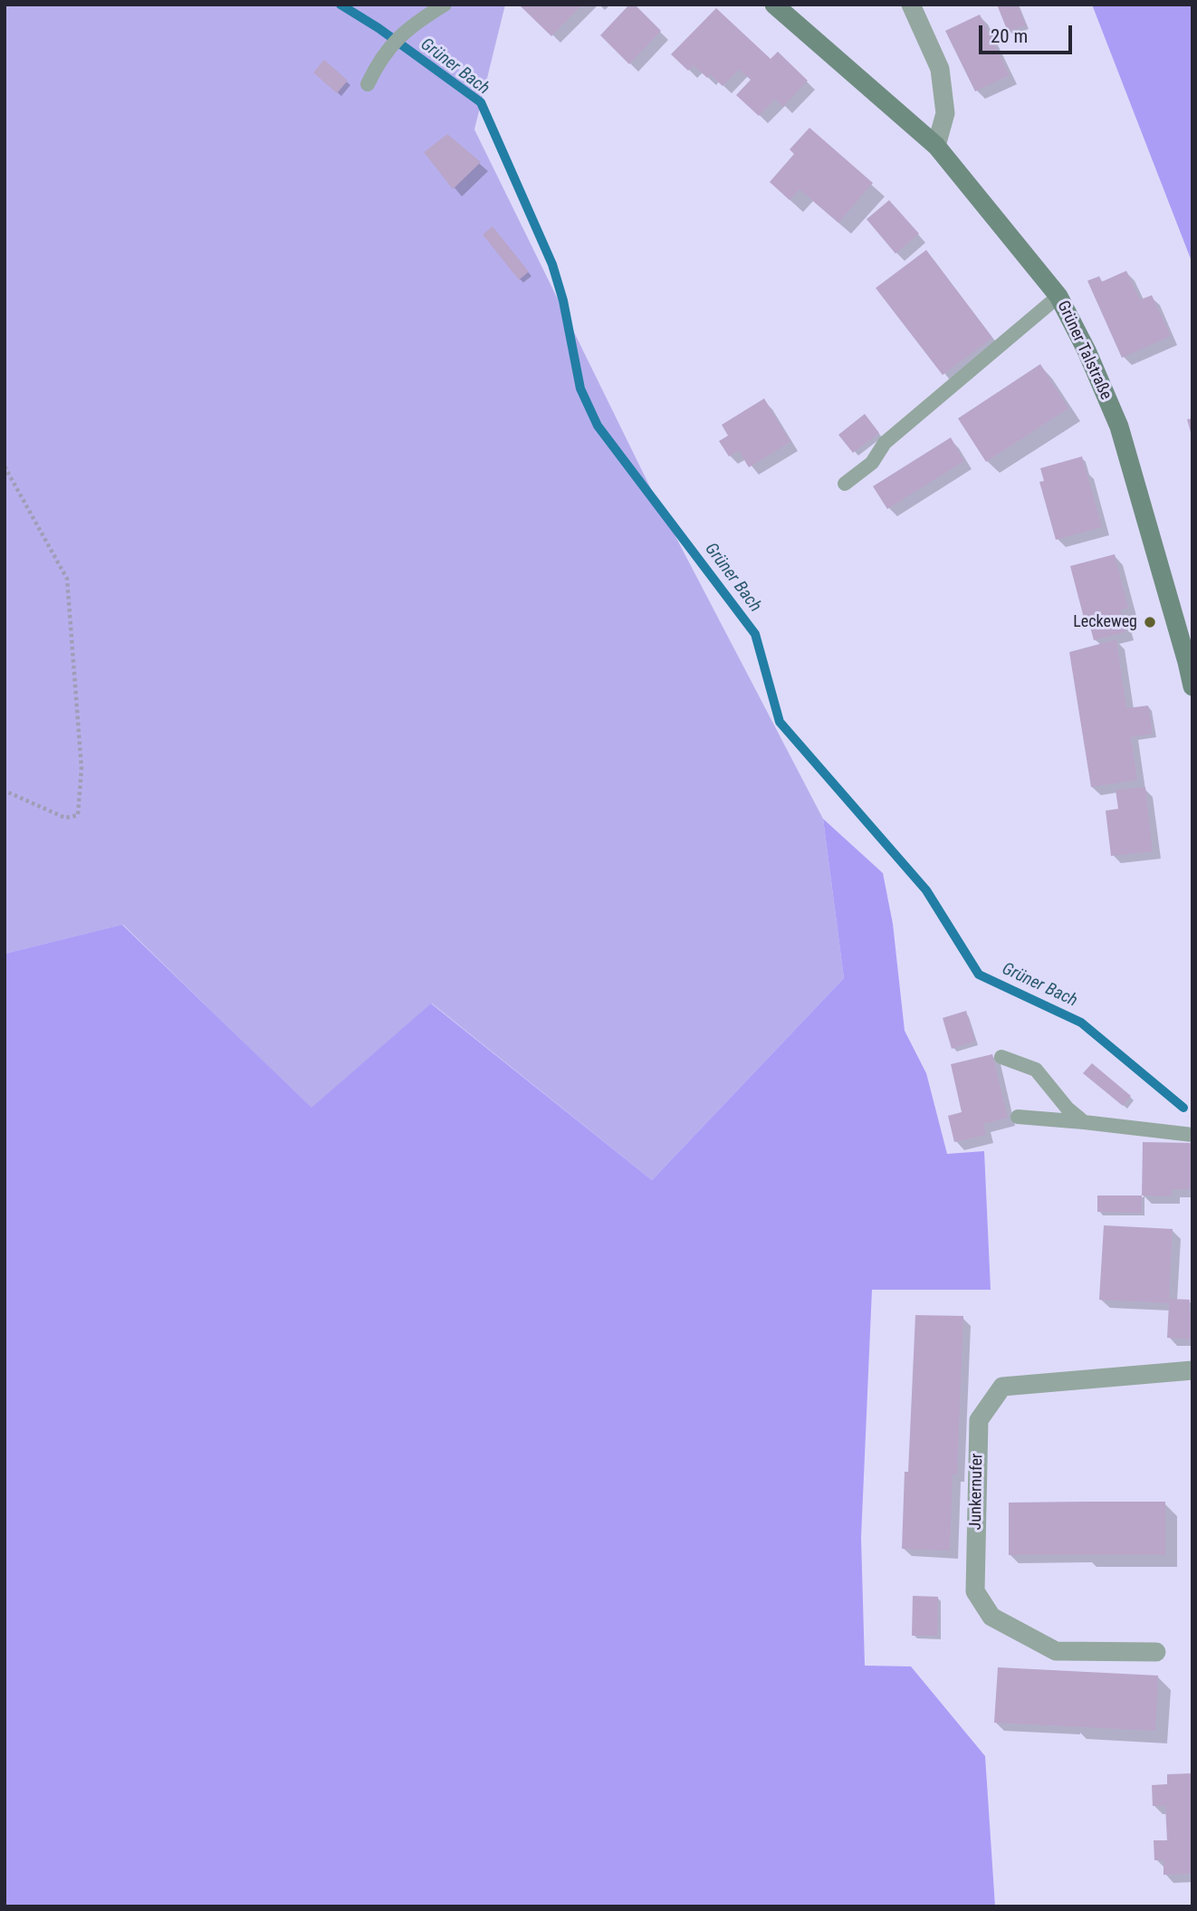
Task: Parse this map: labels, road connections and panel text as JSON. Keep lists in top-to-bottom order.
{
  "streets": {
    "main road": ["Grüner Talstraße"],
    "street": ["Junkernufer"]
  },
  "water": ["Grüner Bach"],
  "places": ["Leckeweg"],
  "scale_bar": "20 m"
}
